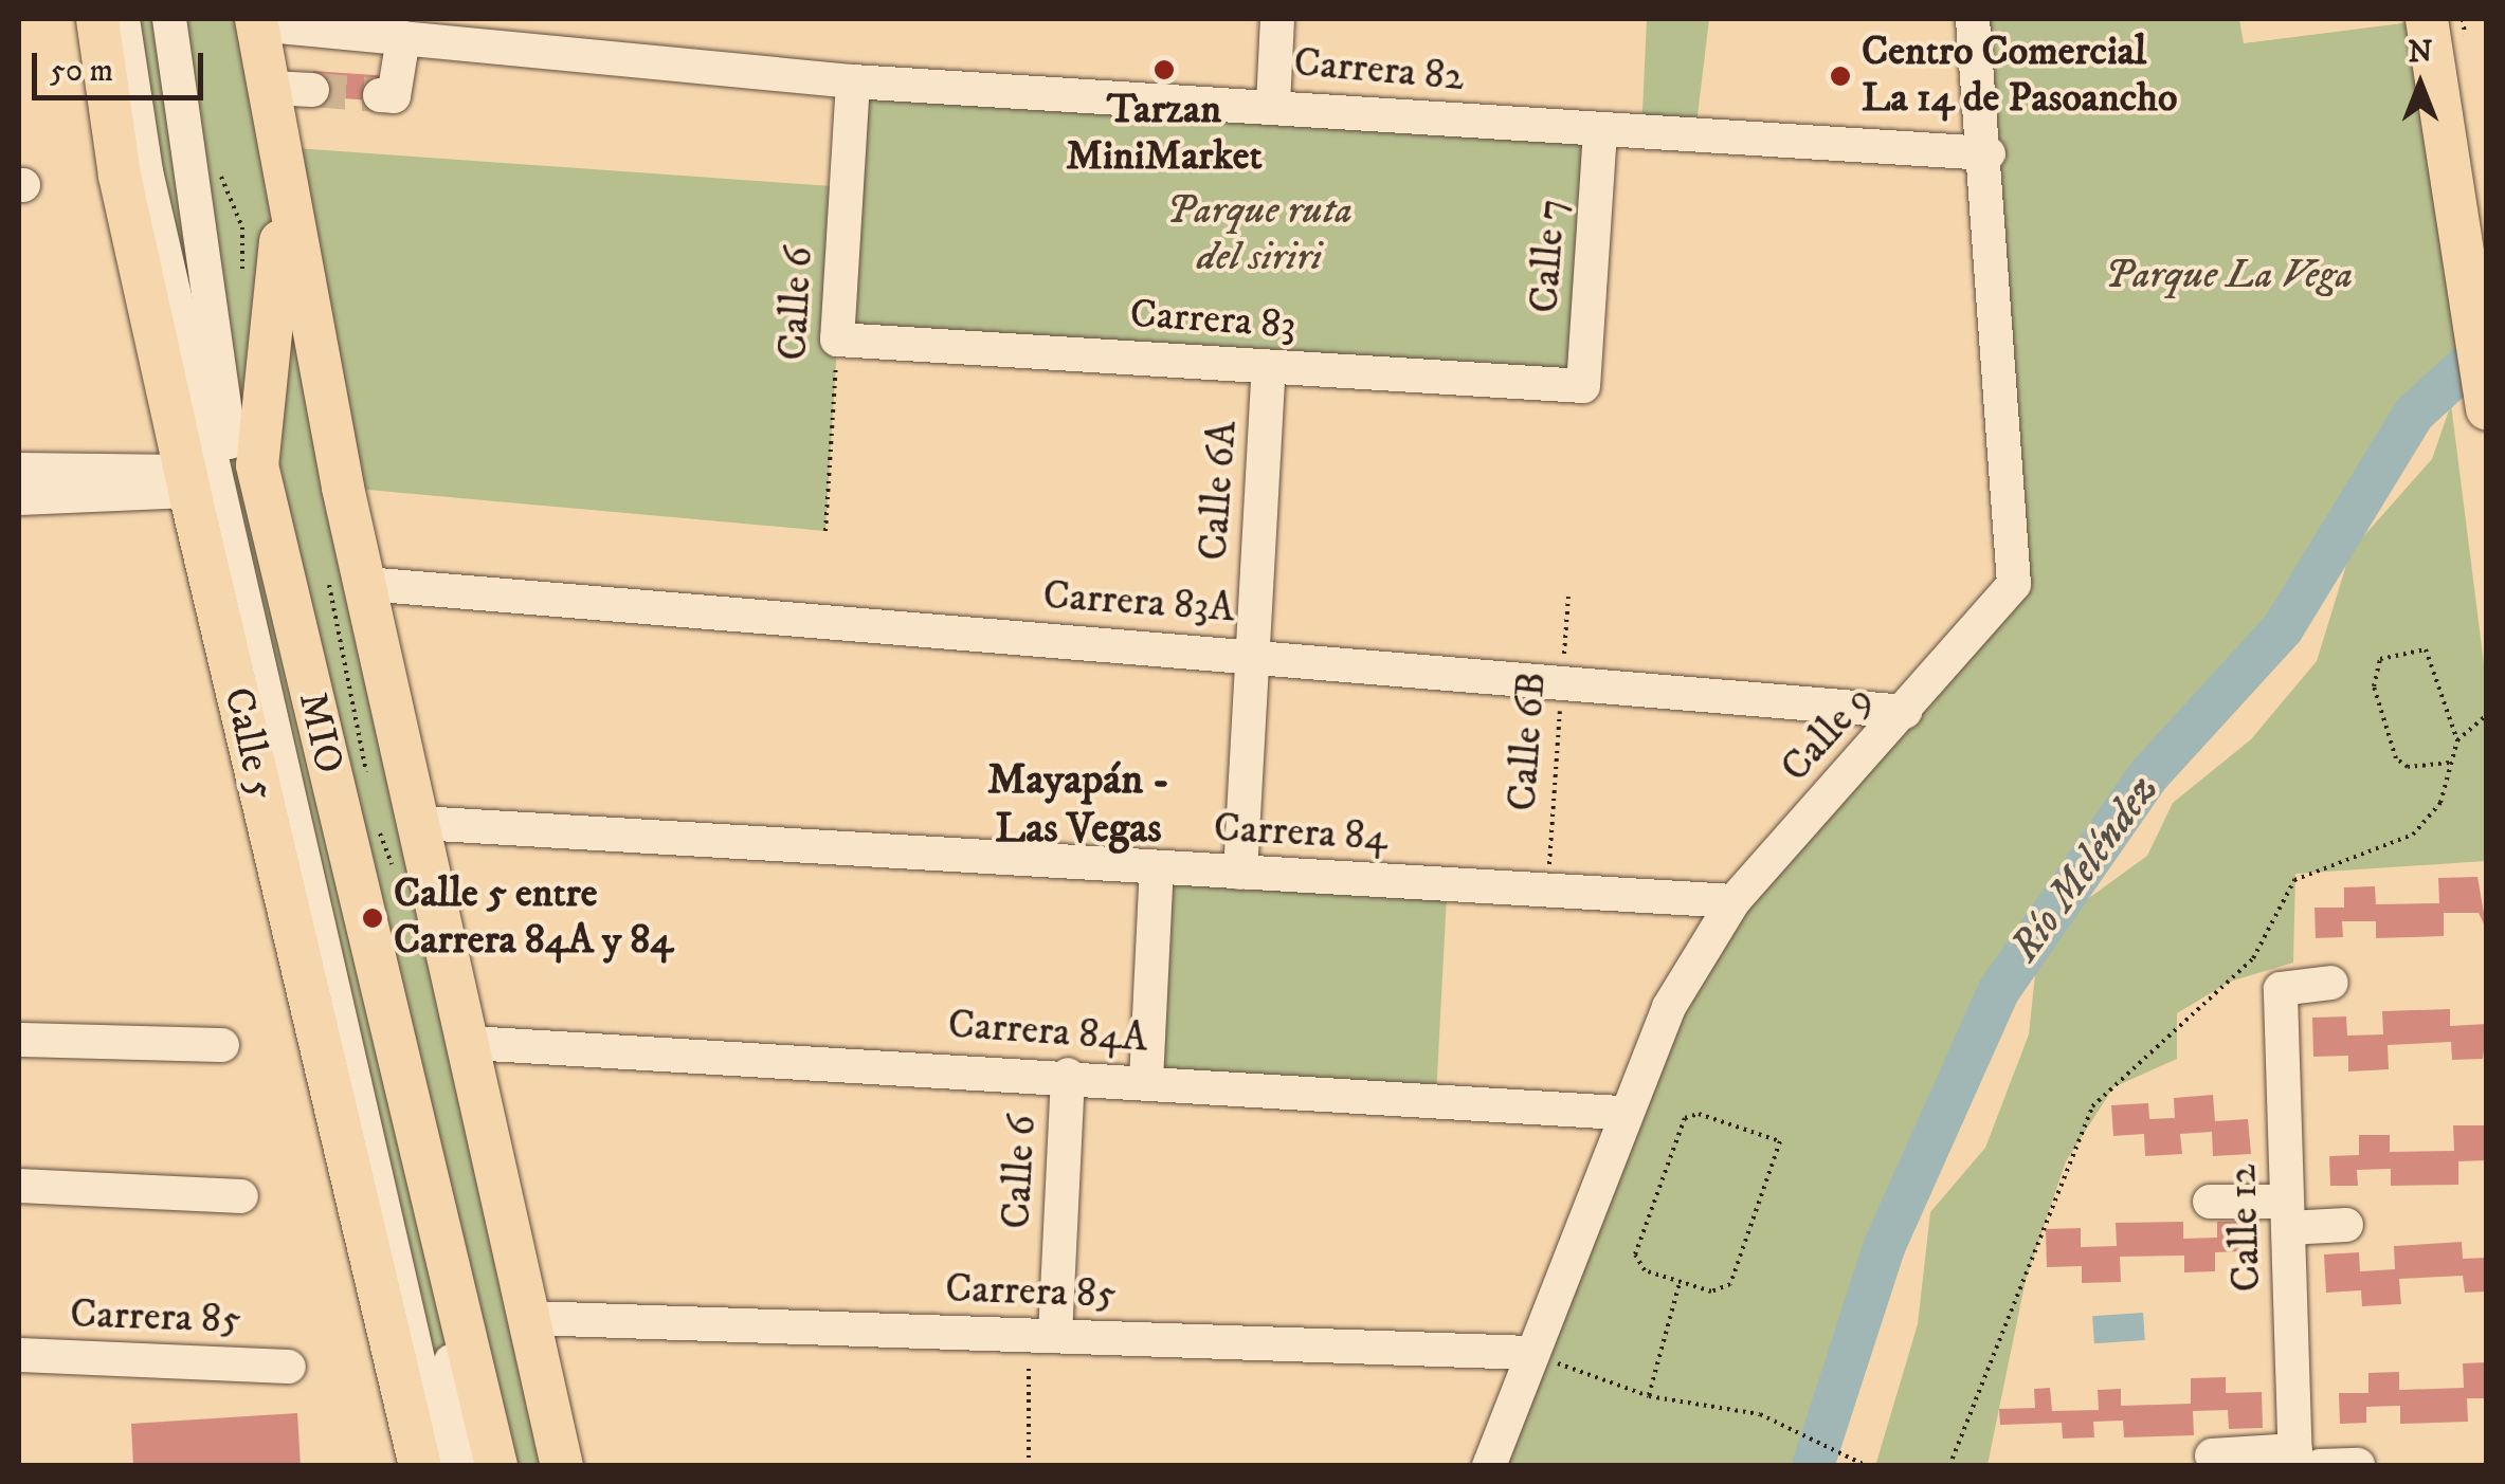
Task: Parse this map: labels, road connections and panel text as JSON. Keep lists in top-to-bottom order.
{
  "streets": {
    "main road": ["Calle 5"],
    "street": [
      "Carrera 82",
      "Calle 7",
      "Calle 6",
      "Carrera 83",
      "Calle 6A",
      "Carrera 83A",
      "MIO",
      "Calle 9",
      "Carrera 84",
      "Carrera 84A",
      "Calle 12",
      "Carrera 85"
    ],
    "path": ["Calle 6B"]
  },
  "crossings": [
    ["Carrera 82", "Calle 7"],
    ["Carrera 82", "Calle 6"],
    ["Carrera 82", "Calle 9"],
    ["Calle 7", "Carrera 83"],
    ["Calle 6", "Carrera 83"],
    ["Calle 6", "Carrera 84A"],
    ["Calle 6", "Carrera 85"],
    ["Carrera 83", "Calle 6A"],
    ["Calle 6A", "Carrera 83A"],
    ["Calle 6A", "Carrera 84"],
    ["Carrera 83A", "Calle 9"],
    ["Carrera 83A", "Calle 6B"],
    ["MIO", "Calle 5"],
    ["Calle 9", "Carrera 84"],
    ["Calle 9", "Carrera 84A"],
    ["Calle 9", "Carrera 85"],
    ["Calle 6B", "Carrera 84"]
  ],
  "districts": ["Mayapán - Las Vegas"],
  "water": ["Río Meléndez"],
  "parks": ["Parque ruta del siriri", "Parque La Vega"],
  "places": ["Tarzan MiniMarket", "Centro Comercial La 14 de Pasoancho", "Calle 5 entre Carrera 84A y 84"],
  "scale_bar": "50 m",
  "north": "top"
}
